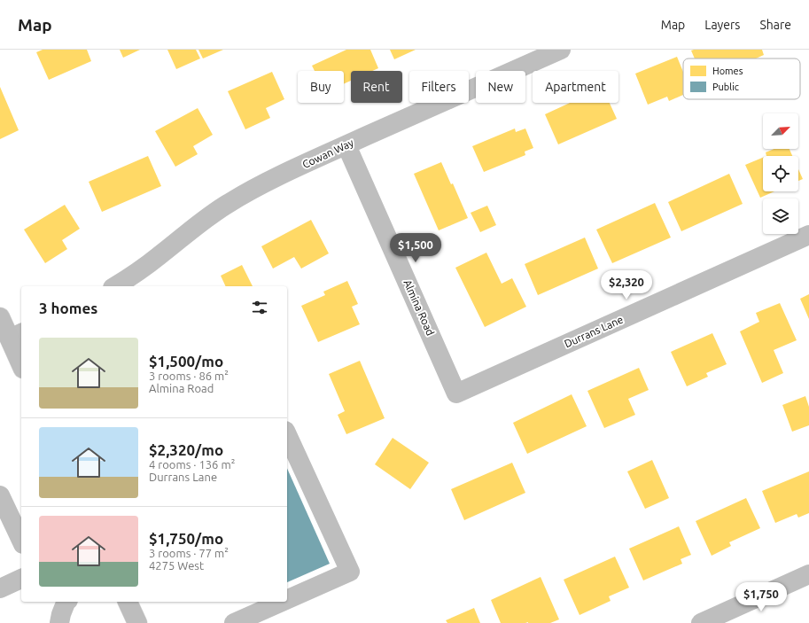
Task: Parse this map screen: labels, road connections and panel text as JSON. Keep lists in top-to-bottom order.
{
  "streets": {
    "street": ["Cowan Way", "Almina Road", "Durrans Lane"]
  },
  "crossings": [
    ["Cowan Way", "Almina Road"],
    ["Almina Road", "Durrans Lane"]
  ],
  "legend": ["Homes", "Public"],
  "north": "top right",
  "page": {
    "header": "Map",
    "nav": ["Map", "Layers", "Share"],
    "chip": [
      "Buy",
      "Rent",
      "Filters",
      "New",
      "Apartment"
    ],
    "price": ["$1,500", "$2,320", "$1,750"],
    "heading": "3 homes",
    "list": [
      {
        "name": "$1,500/mo",
        "note": "3 rooms · 86 m² · Almina Road"
      },
      {
        "name": "$2,320/mo",
        "note": "4 rooms · 136 m² · Durrans Lane"
      },
      {
        "name": "$1,750/mo",
        "note": "3 rooms · 77 m² · 4275 West"
      }
    ]
  }
}
